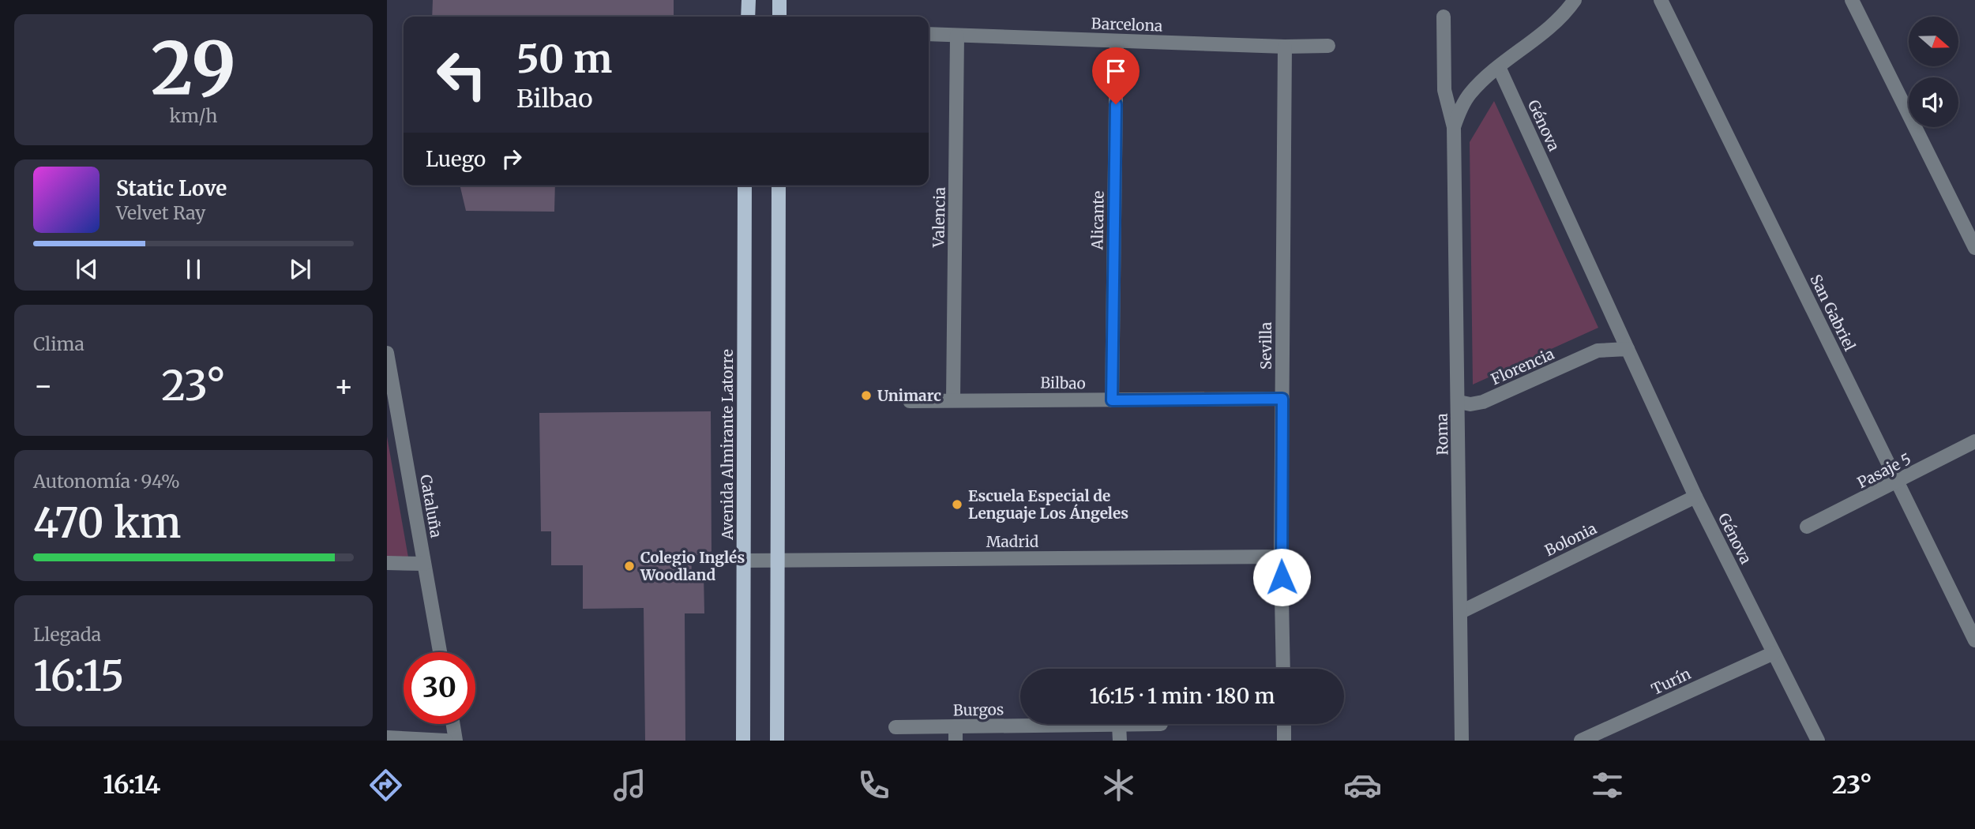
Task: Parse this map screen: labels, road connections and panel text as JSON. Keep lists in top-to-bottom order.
{
  "streets": {
    "main road": ["Avenida Almirante Latorre"],
    "street": [
      "Barcelona",
      "Génova",
      "Valencia",
      "Alicante",
      "San Gabriel",
      "Sevilla",
      "Florencia",
      "Bilbao",
      "Roma",
      "Pasaje 5",
      "Cataluña",
      "Bolonia",
      "Madrid",
      "Turín",
      "Burgos"
    ]
  },
  "crossings": [
    ["Barcelona", "Valencia"],
    ["Barcelona", "Alicante"],
    ["Barcelona", "Sevilla"],
    ["Génova", "Florencia"],
    ["Génova", "Roma"],
    ["Génova", "Bolonia"],
    ["Génova", "Turín"],
    ["Valencia", "Bilbao"],
    ["Alicante", "Bilbao"],
    ["San Gabriel", "Pasaje 5"],
    ["Sevilla", "Bilbao"],
    ["Sevilla", "Madrid"],
    ["Florencia", "Roma"],
    ["Roma", "Bolonia"],
    ["Avenida Almirante Latorre", "Madrid"]
  ],
  "places": ["Unimarc", "Escuela Especial de Lenguaje Los Ángeles", "Colegio Inglés Woodland"],
  "north": "right",
  "page": {
    "tile": [
      ["29", "km/h"],
      "Clima",
      ["Autonomía · 94%", "470 km"],
      ["Llegada", "16:15"]
    ],
    "turn": ["50 m", "Bilbao"],
    "then": "Luego",
    "song": ["Static Love", "Velvet Ray"],
    "heat": ["−", "23°", "+"],
    "limit": "30",
    "trip": "16:15 · 1 min · 180 m",
    "tabs": ["16:14", "23°"]
  }
}
